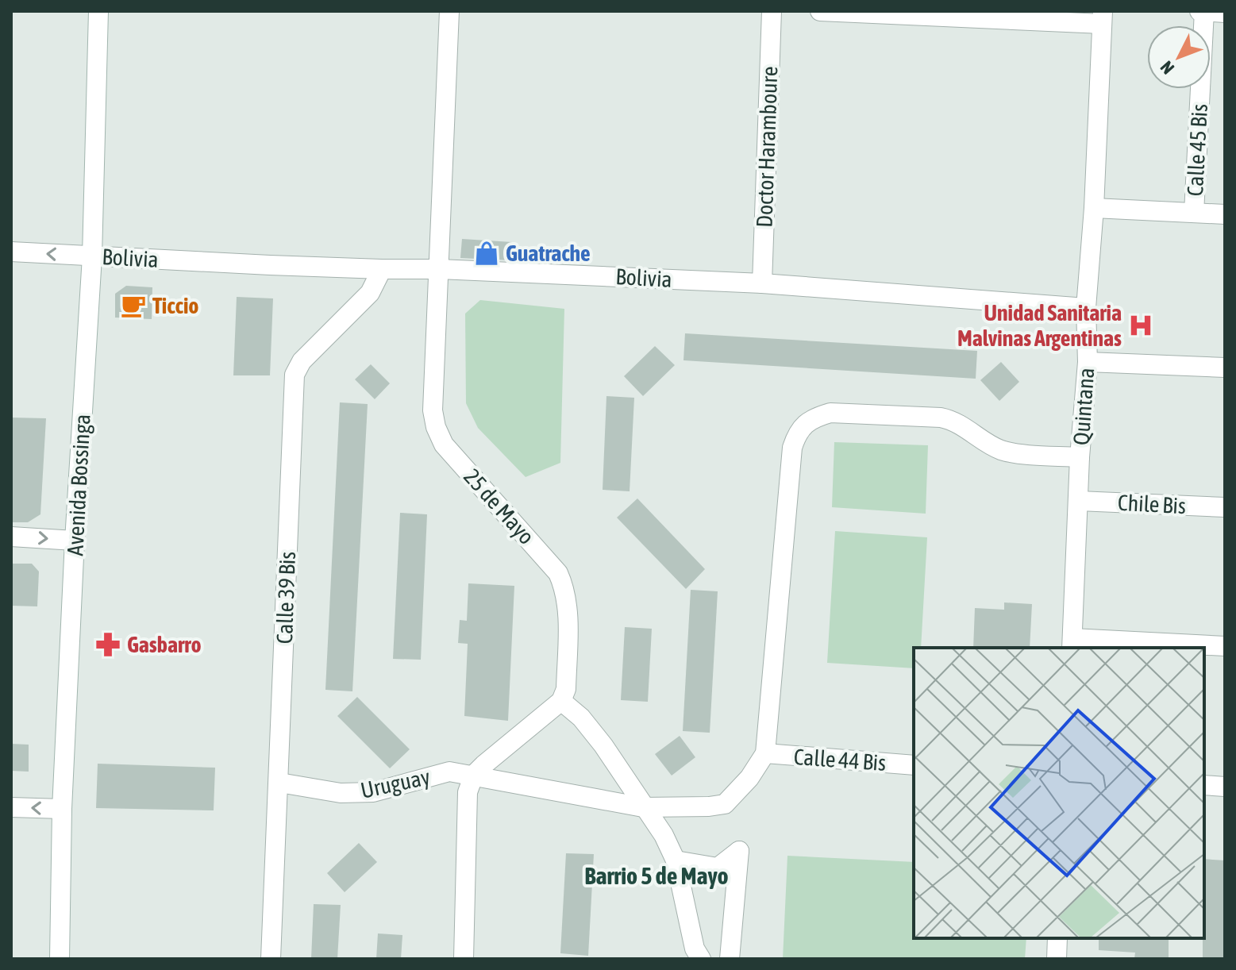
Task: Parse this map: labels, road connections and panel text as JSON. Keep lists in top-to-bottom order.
{
  "streets": {
    "street": [
      "Doctor Haramboure",
      "Calle 45 Bis",
      "Bolivia",
      "Quintana",
      "Avenida Bossinga",
      "Chile Bis",
      "25 de Mayo",
      "Calle 39 Bis",
      "Calle 44 Bis",
      "Uruguay"
    ]
  },
  "crossings": [
    ["Doctor Haramboure", "Bolivia"],
    ["Bolivia", "Quintana"],
    ["Bolivia", "Avenida Bossinga"],
    ["Bolivia", "25 de Mayo"],
    ["Bolivia", "Calle 39 Bis"],
    ["Quintana", "Chile Bis"],
    ["Calle 39 Bis", "Uruguay"],
    ["Calle 44 Bis", "Uruguay"]
  ],
  "districts": ["Barrio 5 de Mayo"],
  "places": {
    "shop": ["Guatrache"],
    "cafe": ["Ticcio"],
    "hospital": ["Unidad Sanitaria Malvinas Argentinas"],
    "pharmacy": ["Gasbarro"]
  },
  "north": "bottom left"
}
